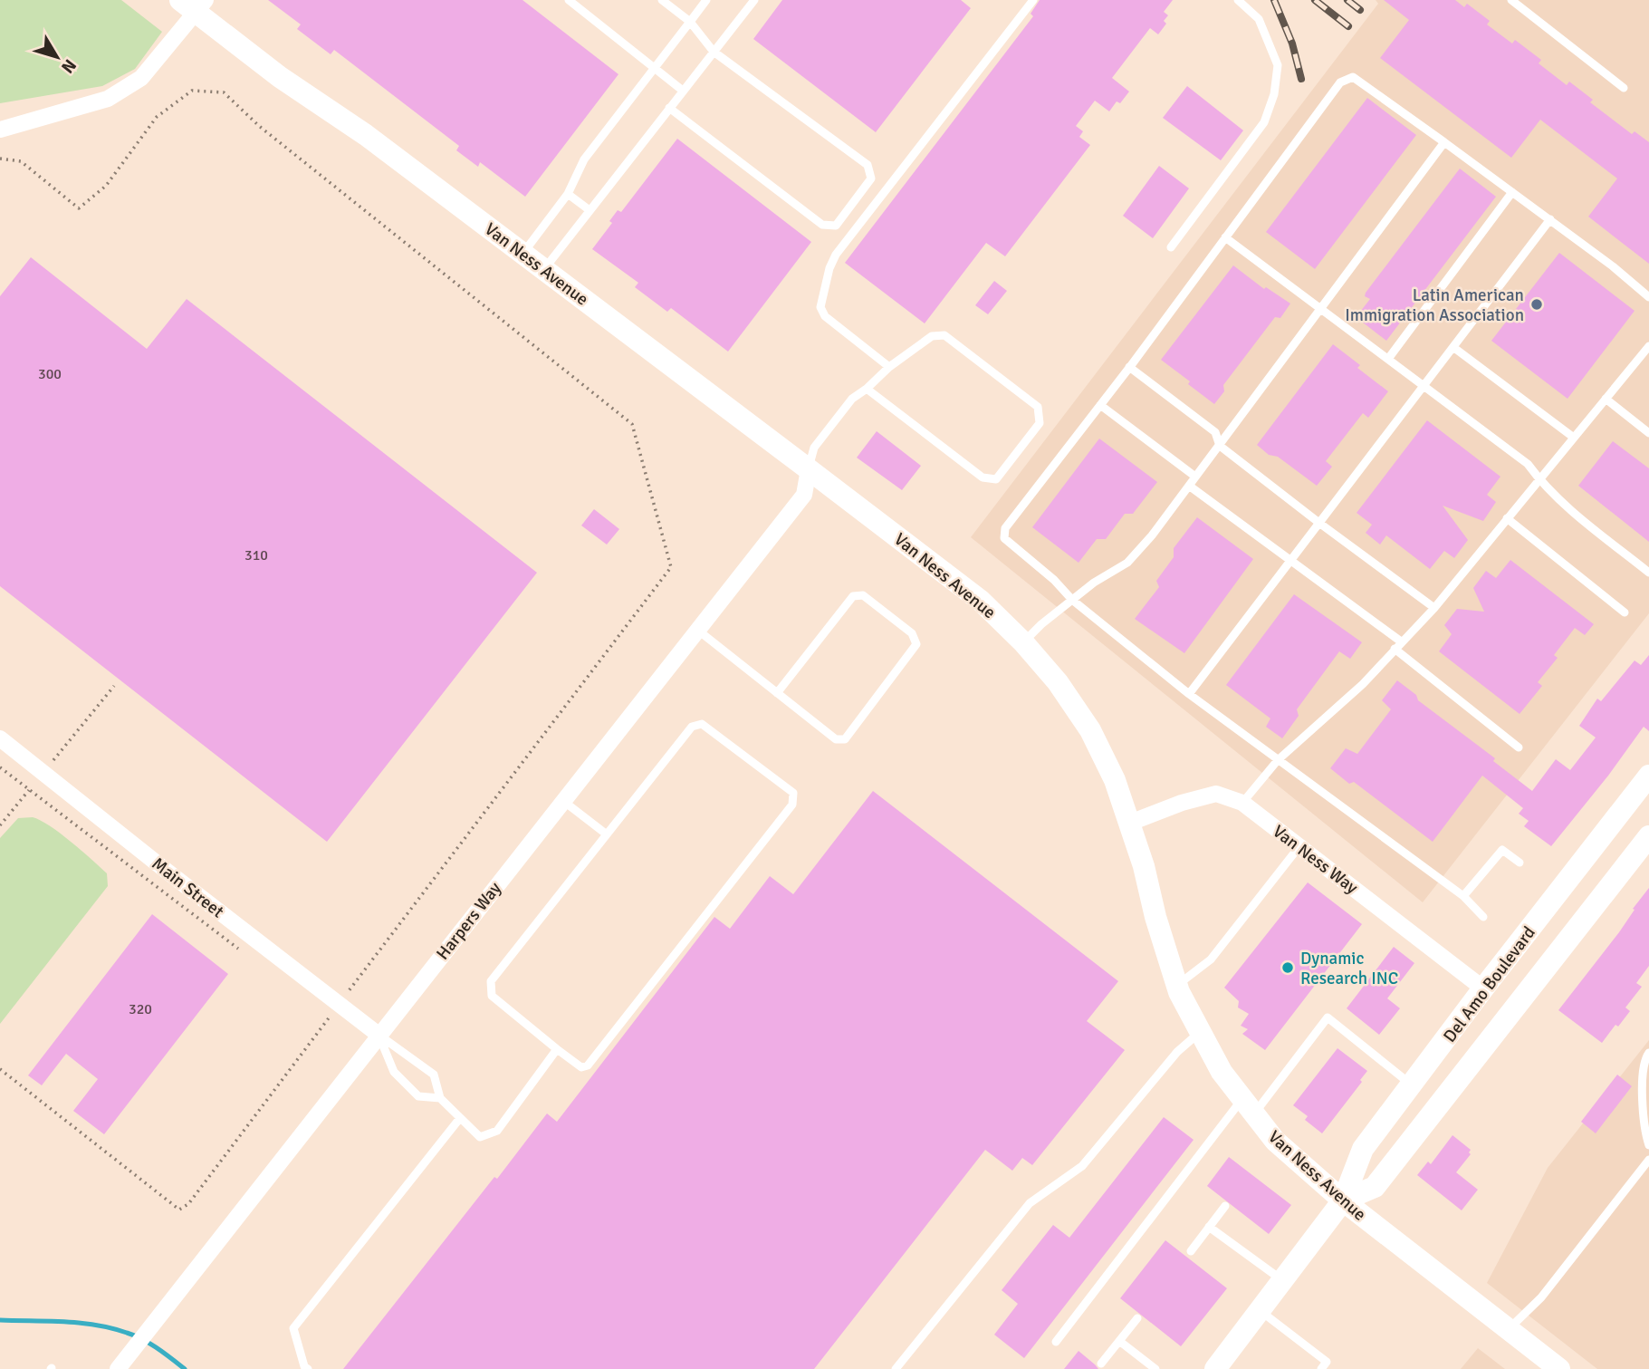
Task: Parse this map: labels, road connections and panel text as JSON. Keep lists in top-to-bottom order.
{
  "streets": {
    "main road": ["Van Ness Avenue", "Del Amo Boulevard"],
    "street": ["Van Ness Way", "Main Street", "Harpers Way"]
  },
  "crossings": [
    ["Van Ness Avenue", "Van Ness Way"],
    ["Van Ness Avenue", "Harpers Way"],
    ["Van Ness Avenue", "Del Amo Boulevard"],
    ["Van Ness Way", "Del Amo Boulevard"],
    ["Main Street", "Harpers Way"]
  ],
  "places": ["Latin American Immigration Association", "Dynamic Research INC"],
  "house_numbers": ["300", "310", "320"],
  "north": "bottom right"
}
